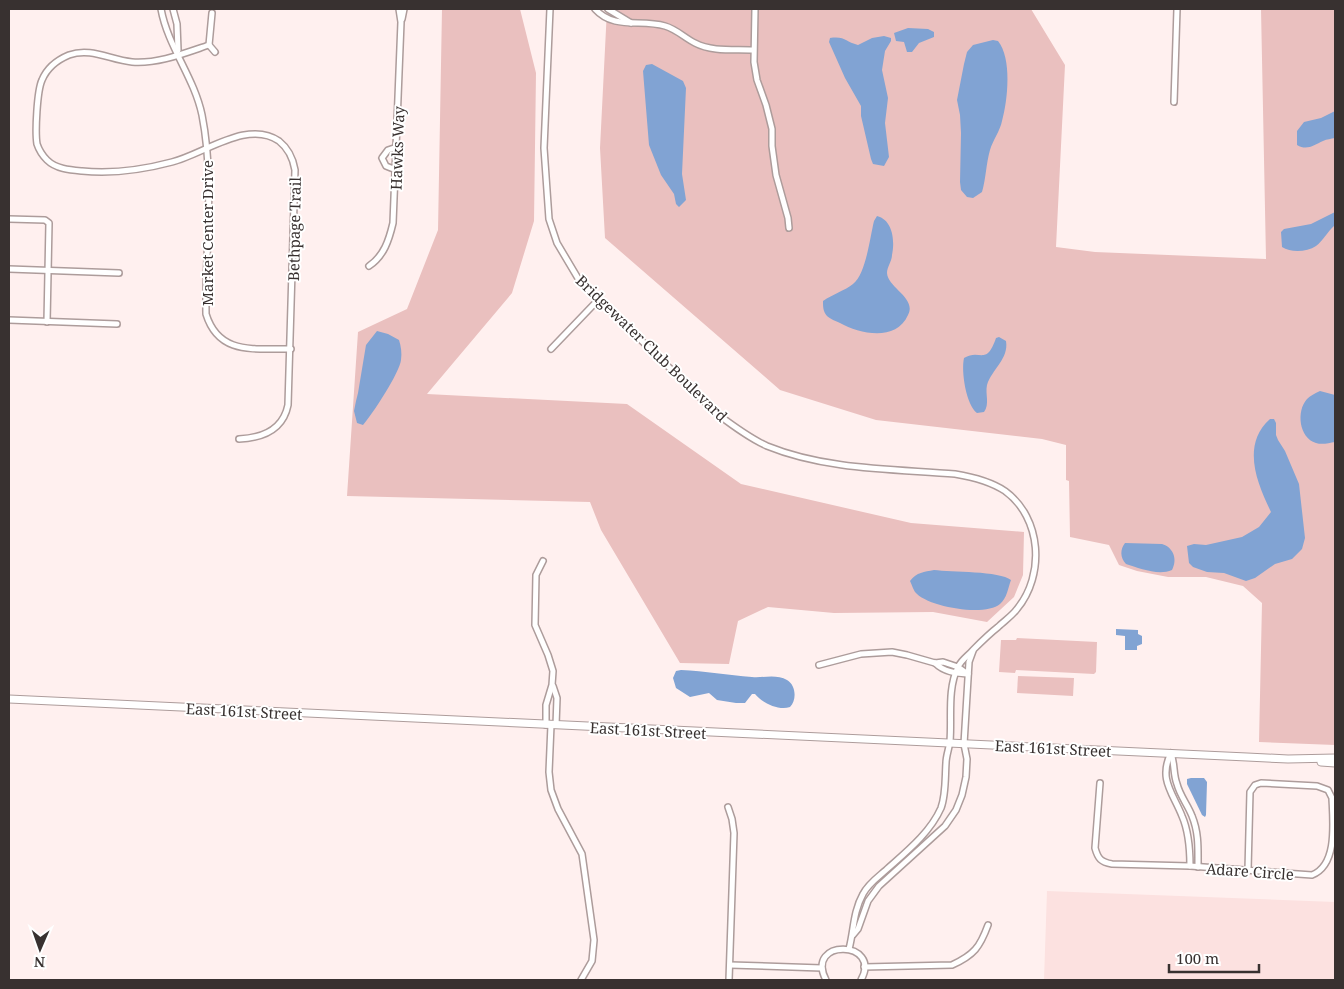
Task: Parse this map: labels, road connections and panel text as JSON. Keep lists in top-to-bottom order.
{
  "streets": {
    "street": [
      "Hawks Way",
      "Bethpage Trail",
      "Market Center Drive",
      "Bridgewater Club Boulevard",
      "East 161st Street",
      "Adare Circle"
    ]
  },
  "crossings": [
    ["Bethpage Trail", "Market Center Drive"],
    ["Bridgewater Club Boulevard", "East 161st Street"]
  ],
  "scale_bar": "100 m",
  "north": "bottom"
}
